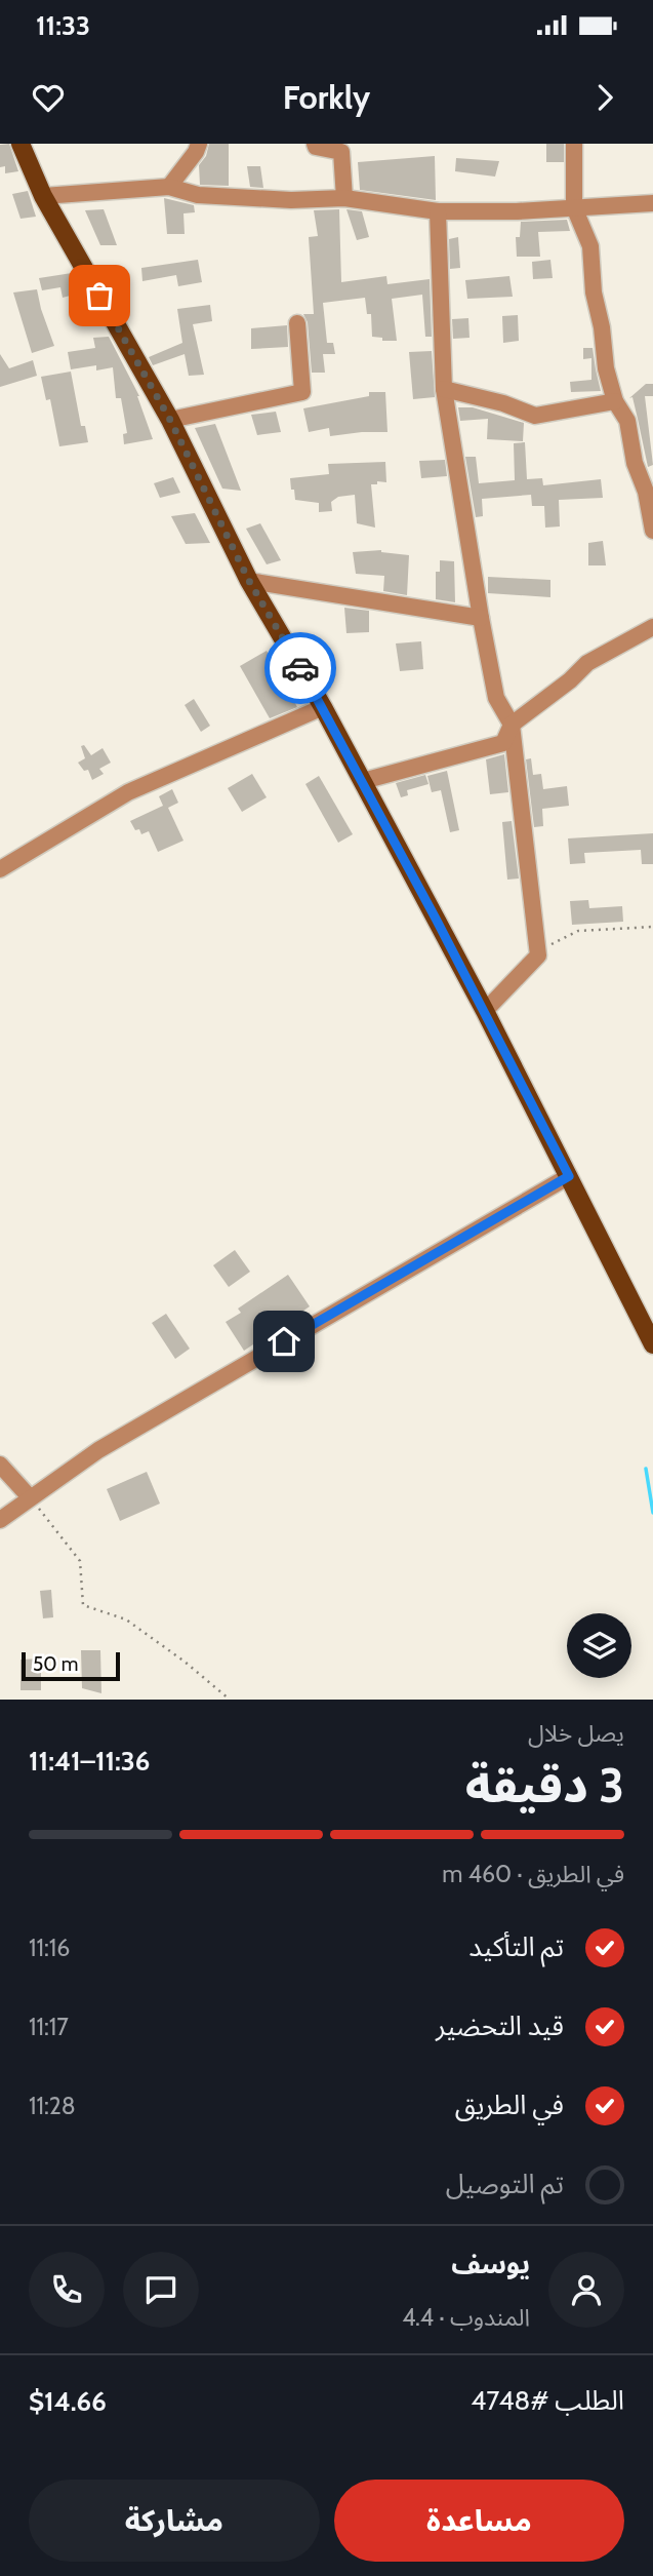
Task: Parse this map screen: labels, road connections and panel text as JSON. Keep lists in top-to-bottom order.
{
  "scale_bar": "50 m",
  "page": {
    "status": "11:33",
    "header": "Forkly",
    "scale": "50 m",
    "heading": ["3 دقيقة", "يصل خلال", "11:36–11:41"],
    "panel": [
      "يوسف",
      "المندوب · 4.4",
      "الطلب #4748",
      "$14.66"
    ],
    "bar": "في الطريق · 460 m",
    "list": [
      ["تم التأكيد", "11:16"],
      ["قيد التحضير", "11:17"],
      ["في الطريق", "11:28"],
      "تم التوصيل"
    ],
    "buttons": ["مساعدة", "مشاركة"]
  }
}
